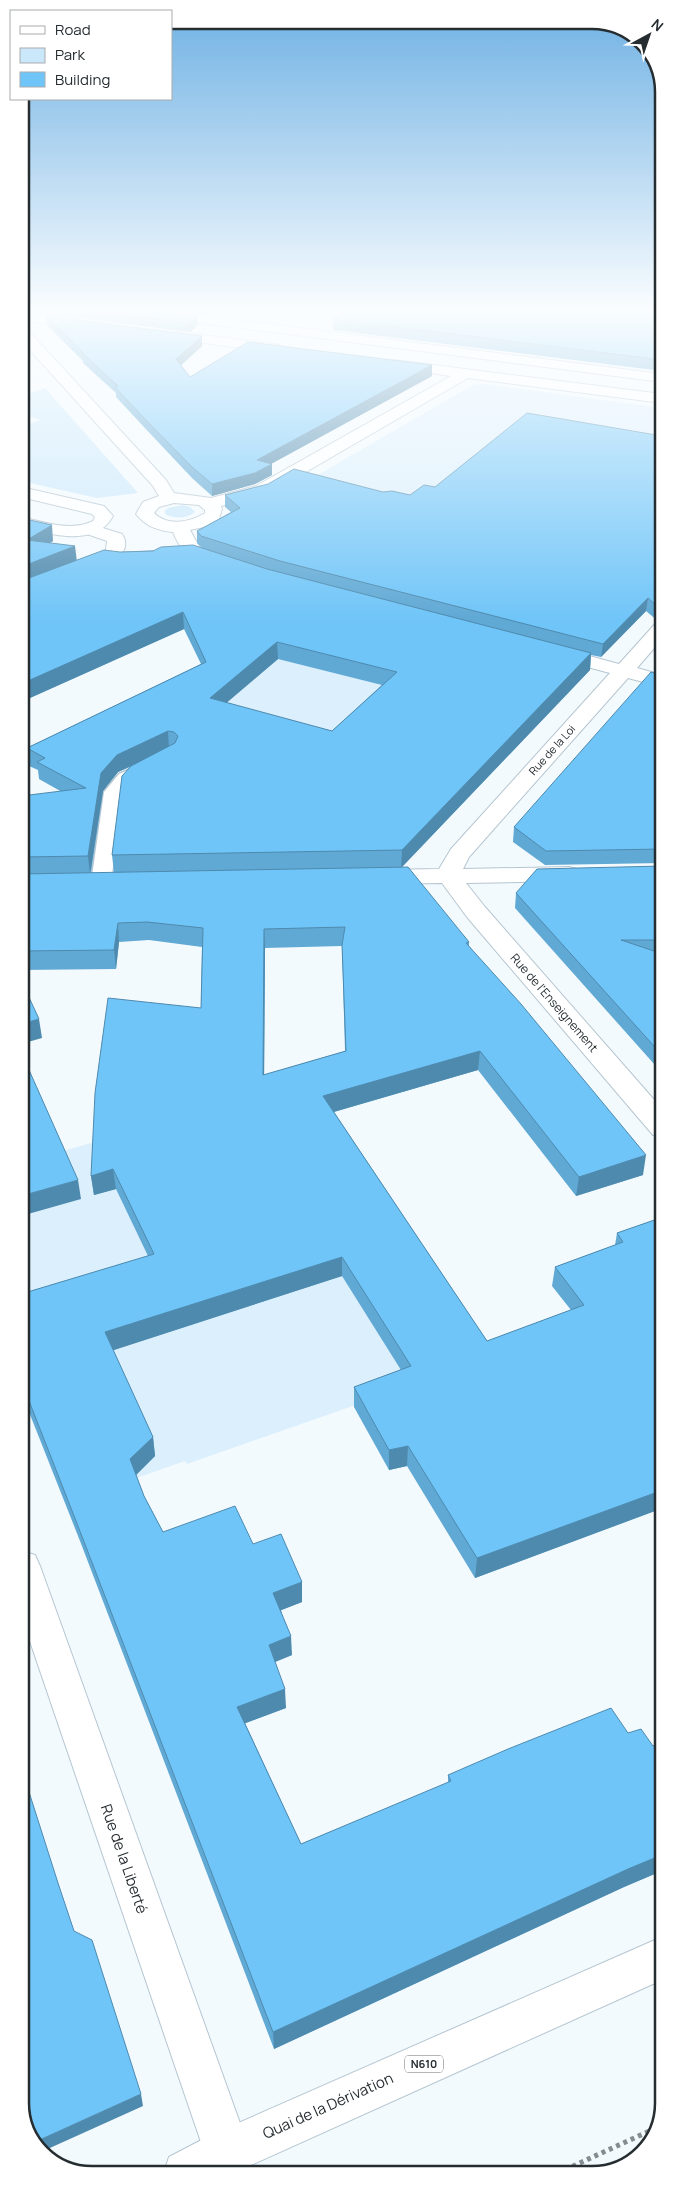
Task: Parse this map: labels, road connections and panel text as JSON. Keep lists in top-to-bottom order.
{
  "streets": {
    "street": [
      "Rue de la Loi",
      "Rue de l'Enseignement",
      "Rue de la Liberté",
      "N610",
      "Quai de la Dérivation"
    ]
  },
  "crossings": [
    ["Rue de la Loi", "Rue de l'Enseignement"],
    ["Rue de la Liberté", "Quai de la Dérivation"]
  ],
  "legend": ["Road", "Park", "Building"],
  "north": "top right"
}
